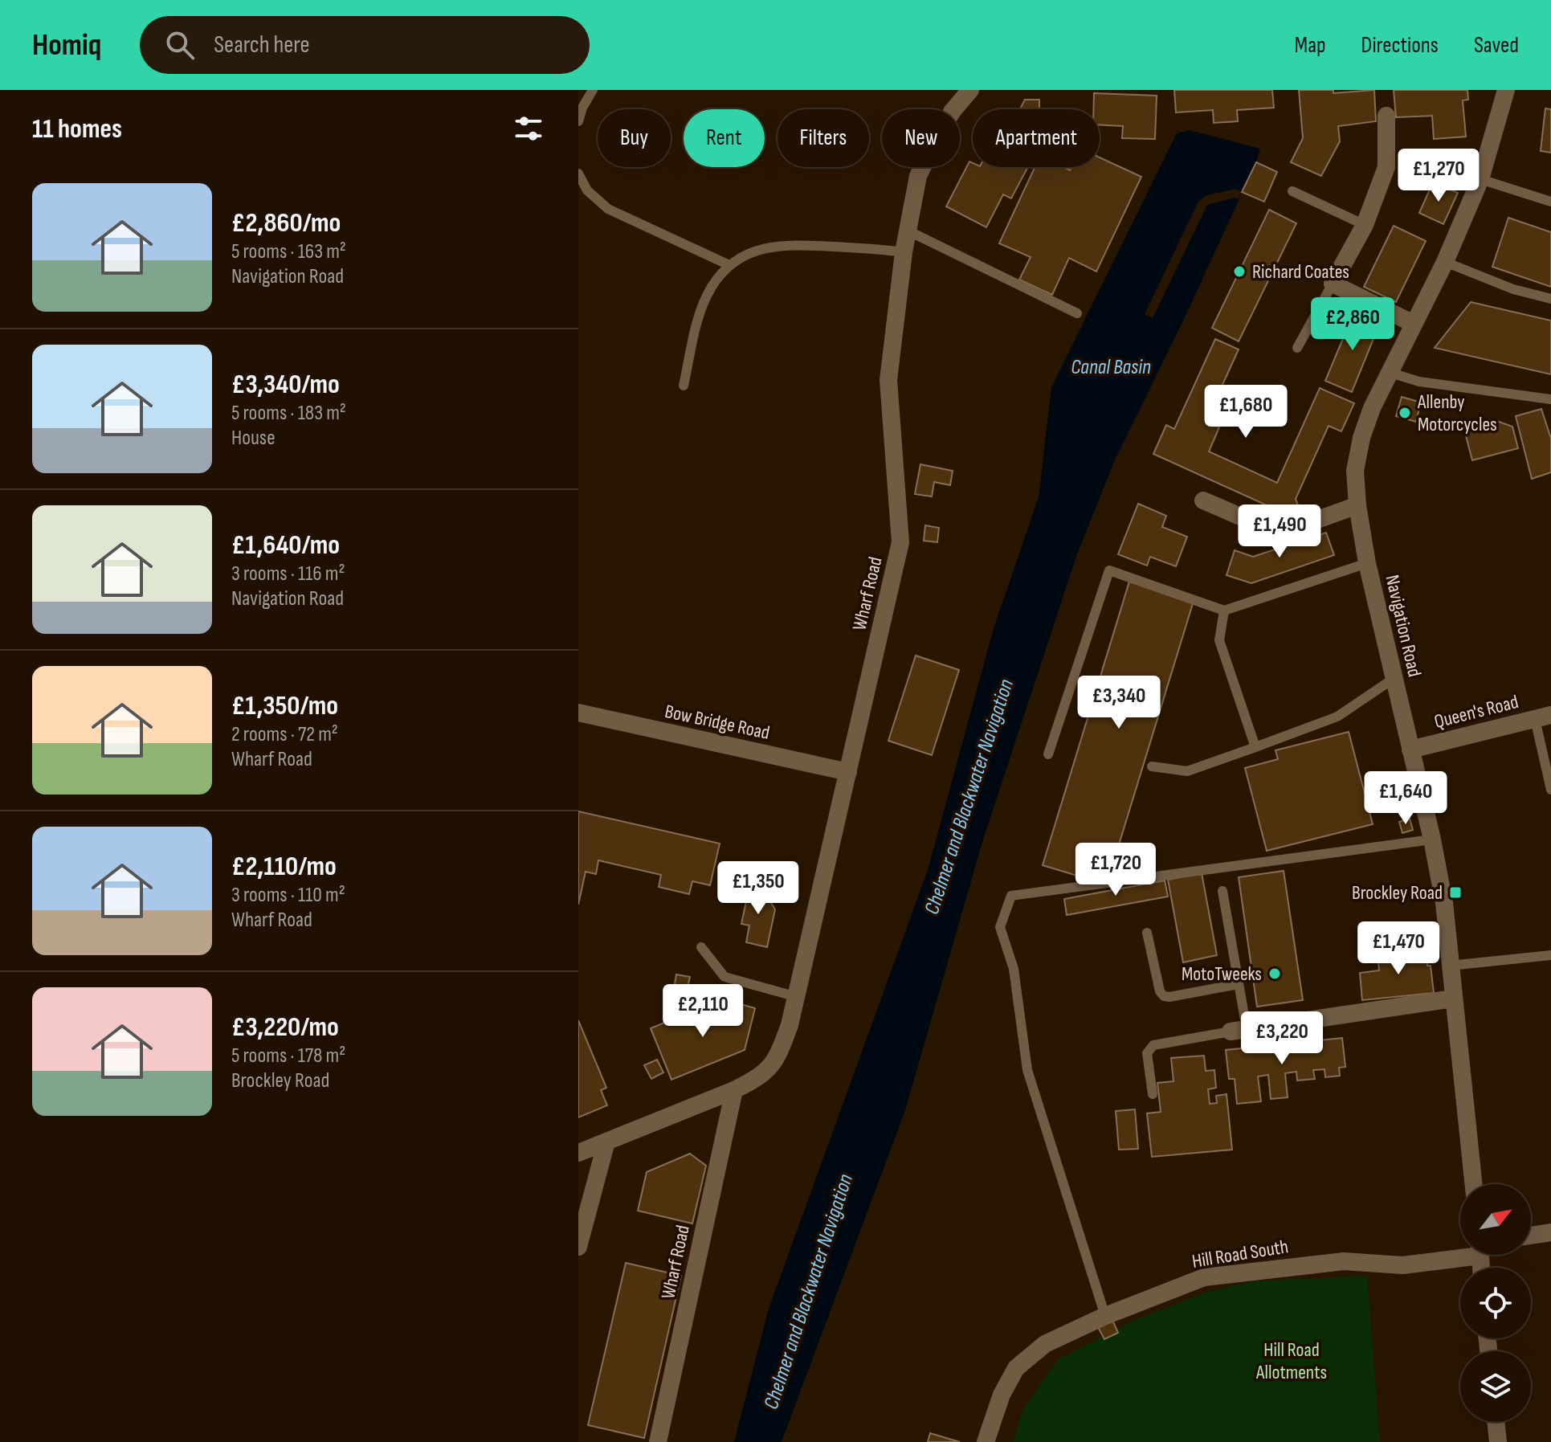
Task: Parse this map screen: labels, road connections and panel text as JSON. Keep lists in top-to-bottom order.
{
  "streets": {
    "street": [
      "Wharf Road",
      "Navigation Road",
      "Queen's Road",
      "Bow Bridge Road",
      "Hill Road South"
    ]
  },
  "crossings": [
    ["Wharf Road", "Bow Bridge Road"],
    ["Navigation Road", "Queen's Road"]
  ],
  "water": ["Canal Basin", "Chelmer and Blackwater Navigation"],
  "parks": ["Hill Road Allotments"],
  "places": {
    "other": ["Richard Coates", "Allenby Motorcycles", "MotoTweeks"],
    "transit": ["Brockley Road"]
  },
  "north": "top right",
  "page": {
    "header": "Homiq",
    "search": "Search here",
    "nav": ["Map", "Directions", "Saved"],
    "heading": "11 homes",
    "chip": [
      "Buy",
      "Rent",
      "Filters",
      "New",
      "Apartment"
    ],
    "price": [
      "£1,270",
      "£2,860",
      "£1,680",
      "£1,490",
      "£3,340",
      "£1,640",
      "£1,720",
      "£1,350",
      "£1,470",
      "£2,110",
      "£3,220"
    ],
    "list": [
      {
        "name": "£2,860/mo",
        "note": "5 rooms · 163 m² · Navigation Road"
      },
      {
        "name": "£3,340/mo",
        "note": "5 rooms · 183 m² · House"
      },
      {
        "name": "£1,640/mo",
        "note": "3 rooms · 116 m² · Navigation Road"
      },
      {
        "name": "£1,350/mo",
        "note": "2 rooms · 72 m² · Wharf Road"
      },
      {
        "name": "£2,110/mo",
        "note": "3 rooms · 110 m² · Wharf Road"
      },
      {
        "name": "£3,220/mo",
        "note": "5 rooms · 178 m² · Brockley Road"
      }
    ]
  }
}
